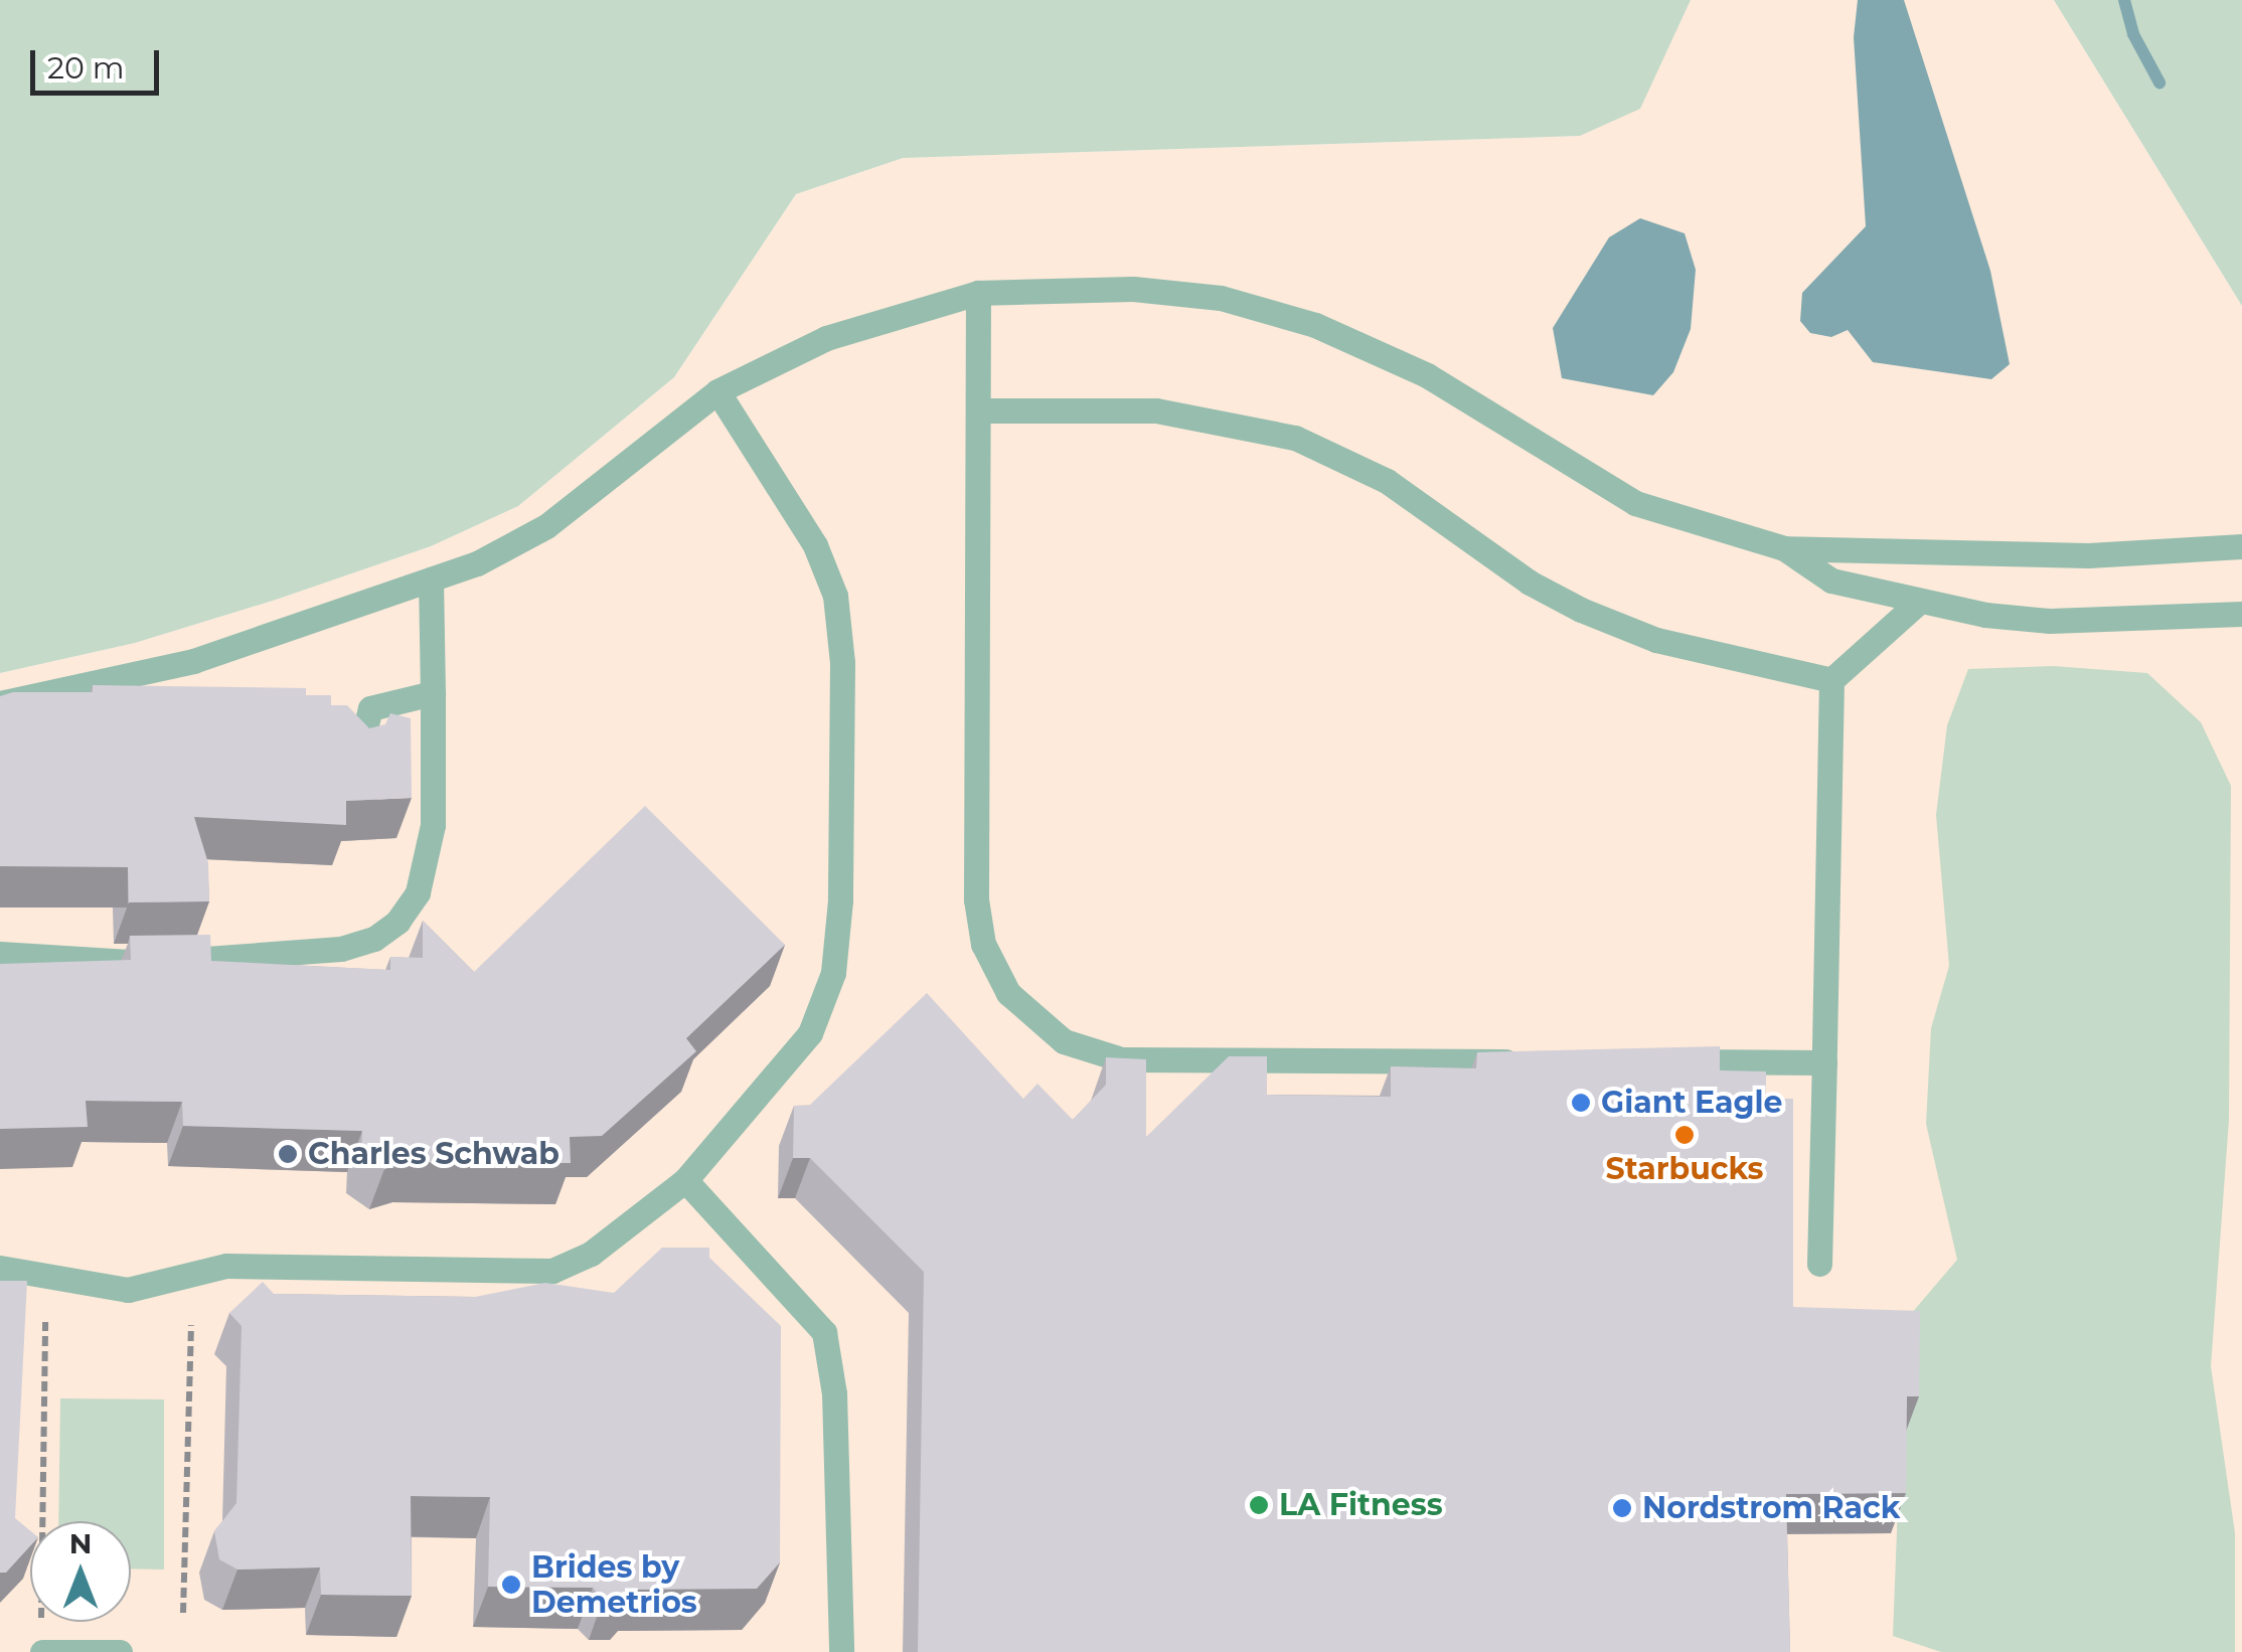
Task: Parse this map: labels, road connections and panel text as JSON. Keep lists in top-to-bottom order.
{
  "places": [
    "Giant Eagle",
    "Starbucks",
    "Charles Schwab",
    "LA Fitness",
    "Nordstrom Rack",
    "Brides by Demetrios"
  ],
  "scale_bar": "20 m",
  "north": "top"
}
